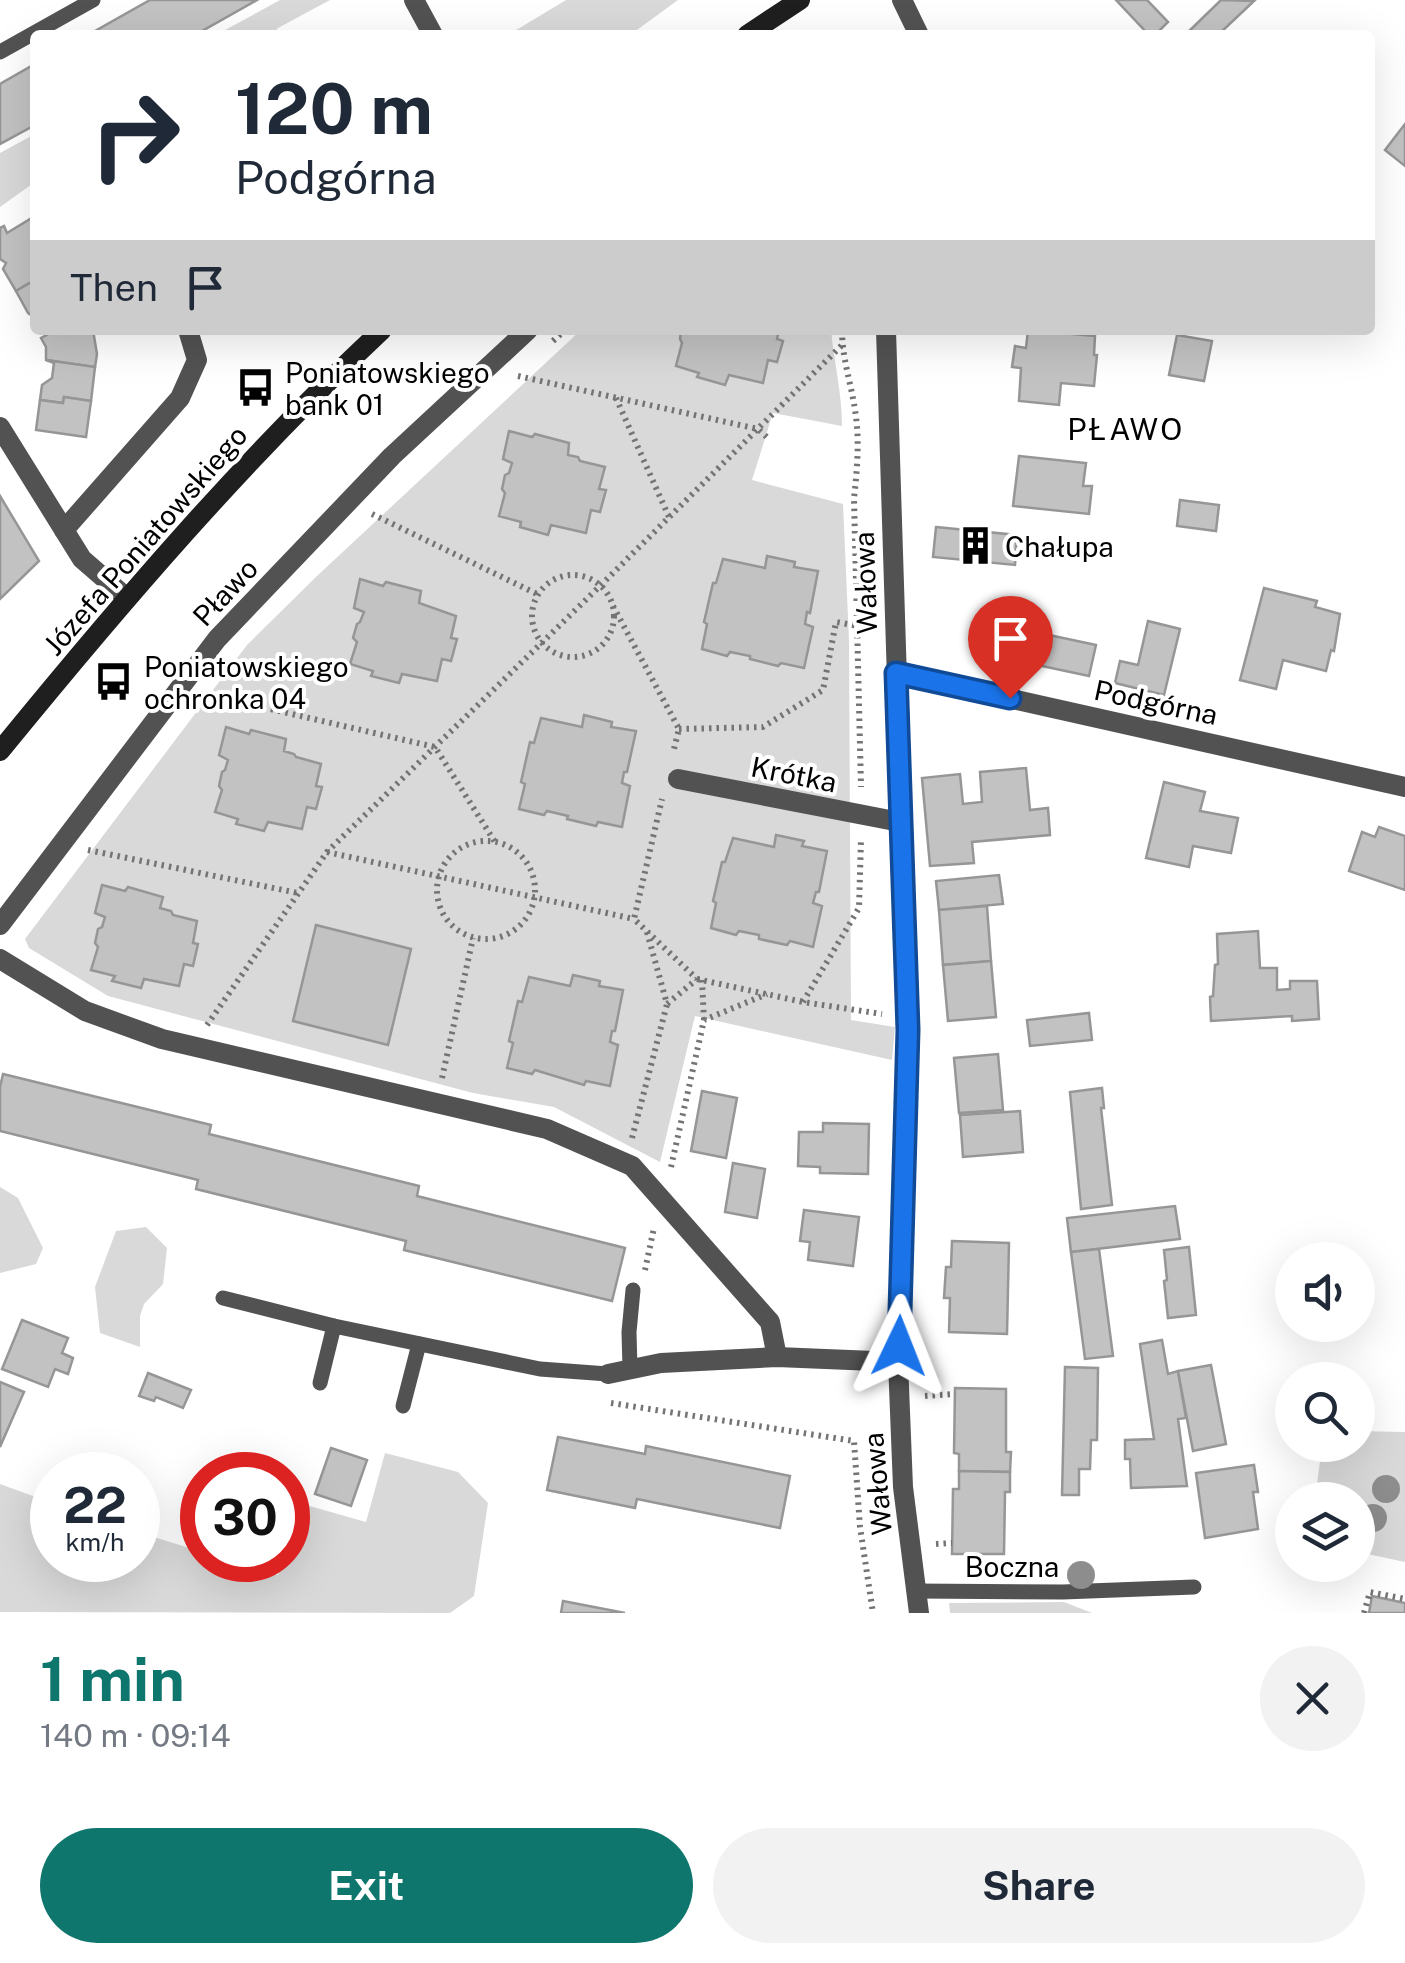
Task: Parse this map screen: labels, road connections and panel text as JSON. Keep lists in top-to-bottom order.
{
  "streets": {
    "street": [
      "Józefa Poniatowskiego",
      "Wałowa",
      "Pławo",
      "Podgórna",
      "Krótka"
    ],
    "lane": ["Boczna"]
  },
  "crossings": [
    ["Wałowa", "Podgórna"],
    ["Wałowa", "Krótka"],
    ["Wałowa", "Boczna"]
  ],
  "districts": ["PŁAWO"],
  "places": {
    "bus stop": ["Poniatowskiego bank 01", "Poniatowskiego ochronka 04"],
    "building": ["Chałupa"]
  },
  "page": {
    "turn": ["120 m", "Podgórna"],
    "then": "Then",
    "speed": "22 km/h",
    "limit": "30",
    "heading": ["1 min", "140 m · 09:14"],
    "buttons": ["Exit", "Share"]
  }
}
